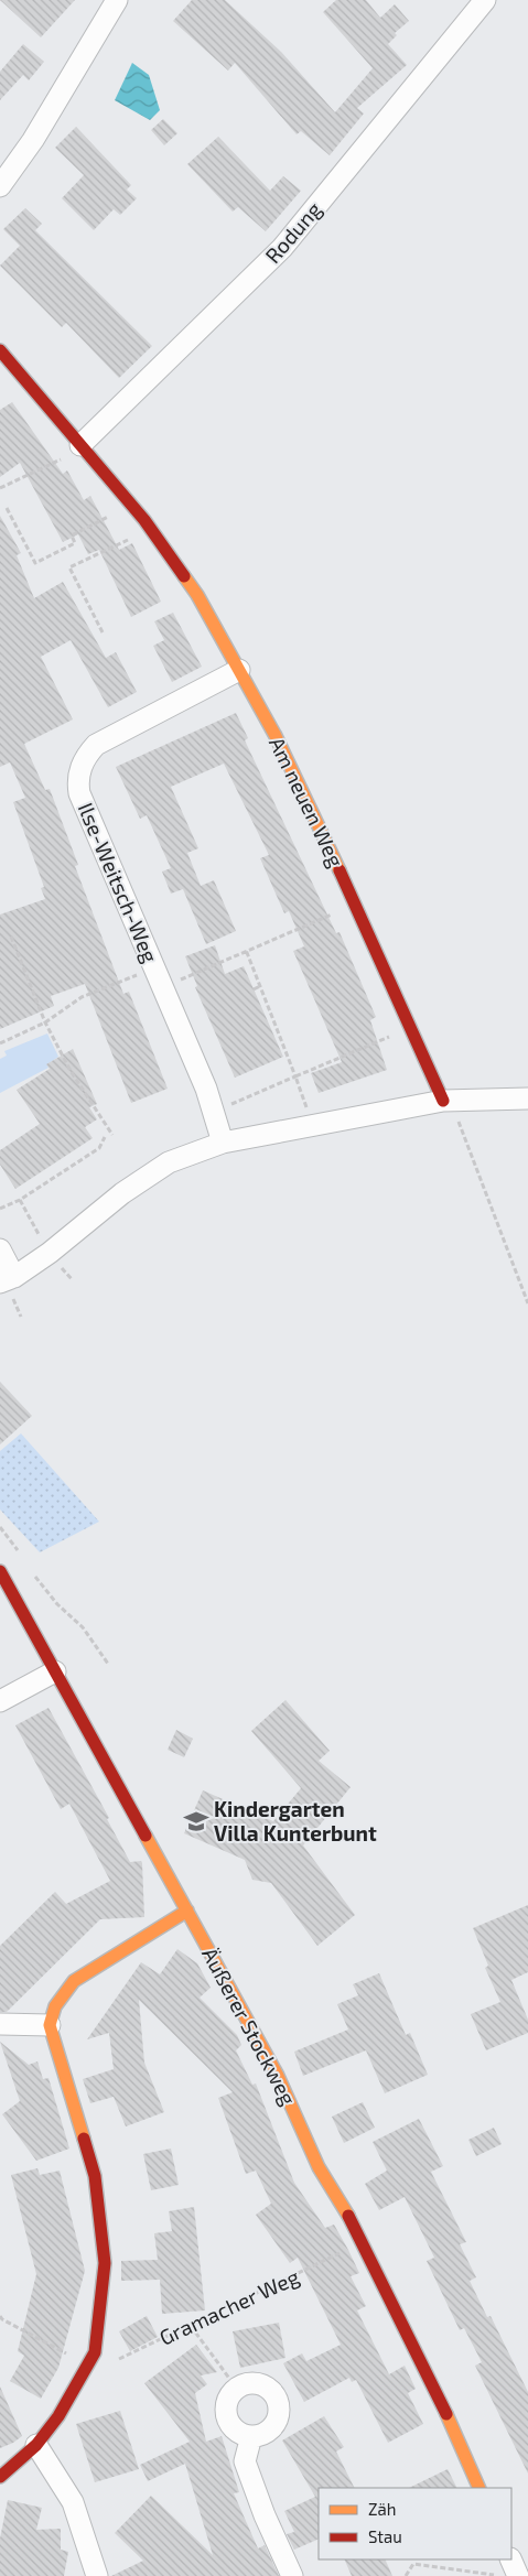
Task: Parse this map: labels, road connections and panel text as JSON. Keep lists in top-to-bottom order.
{
  "streets": {
    "street": [
      "Rodung",
      "Am neuen Weg",
      "Ilse-Weitsch-Weg",
      "Äußerer Stockweg"
    ],
    "path": ["Gramacher Weg"]
  },
  "crossings": [
    ["Rodung", "Am neuen Weg"],
    ["Am neuen Weg", "Ilse-Weitsch-Weg"],
    ["Äußerer Stockweg", "Gramacher Weg"]
  ],
  "places": {
    "school or university": ["Kindergarten Villa Kunterbunt"]
  },
  "legend": ["Zäh", "Stau"]
}
